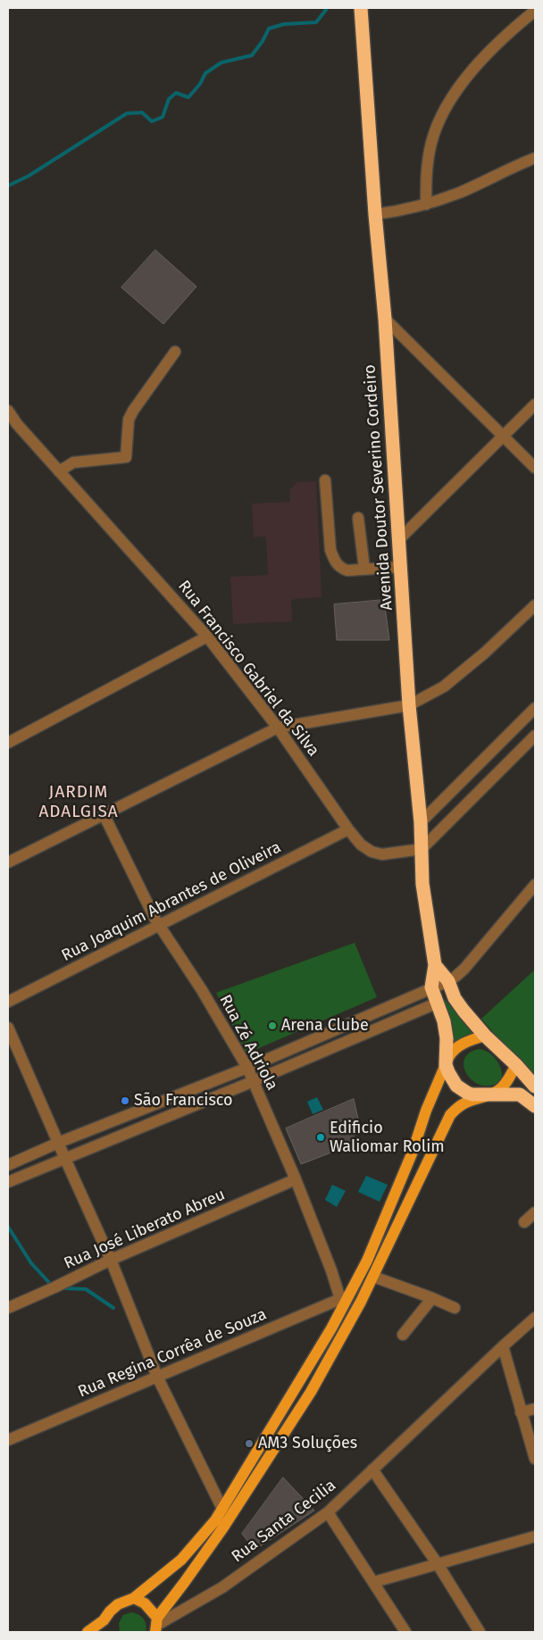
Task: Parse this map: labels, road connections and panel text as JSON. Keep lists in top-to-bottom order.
{
  "streets": {
    "highway": ["Avenida Doutor Severino Cordeiro"],
    "street": [
      "Rua Francisco Gabriel da Silva",
      "Rua Joaquim Abrantes de Oliveira",
      "Rua Zé Adriola",
      "Rua José Liberato Abreu",
      "Rua Regina Corrêa de Souza",
      "Rua Santa Cecilia"
    ]
  },
  "crossings": [
    ["Avenida Doutor Severino Cordeiro", "Rua Francisco Gabriel da Silva"],
    ["Rua Francisco Gabriel da Silva", "Rua Joaquim Abrantes de Oliveira"],
    ["Rua Joaquim Abrantes de Oliveira", "Rua Zé Adriola"],
    ["Rua Zé Adriola", "Rua José Liberato Abreu"],
    ["Rua Zé Adriola", "Rua Regina Corrêa de Souza"]
  ],
  "districts": ["JARDIM ADALGISA"],
  "places": [
    "Arena Clube",
    "São Francisco",
    "Edificio Waliomar Rolim",
    "AM3 Soluções"
  ]
}
